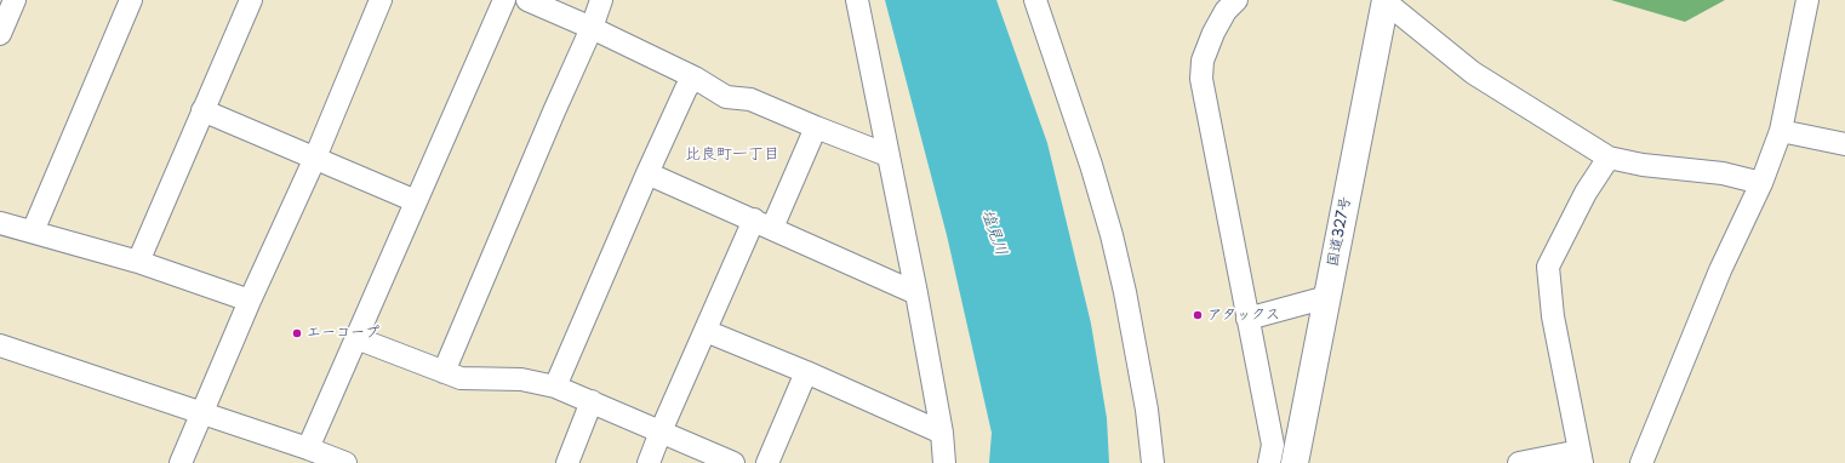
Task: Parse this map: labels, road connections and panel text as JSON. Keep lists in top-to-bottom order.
{
  "streets": {
    "highway": ["国道327号"]
  },
  "districts": ["比良町一丁目"],
  "water": ["塩見川"],
  "places": ["アタックス", "エーコープ"]
}
